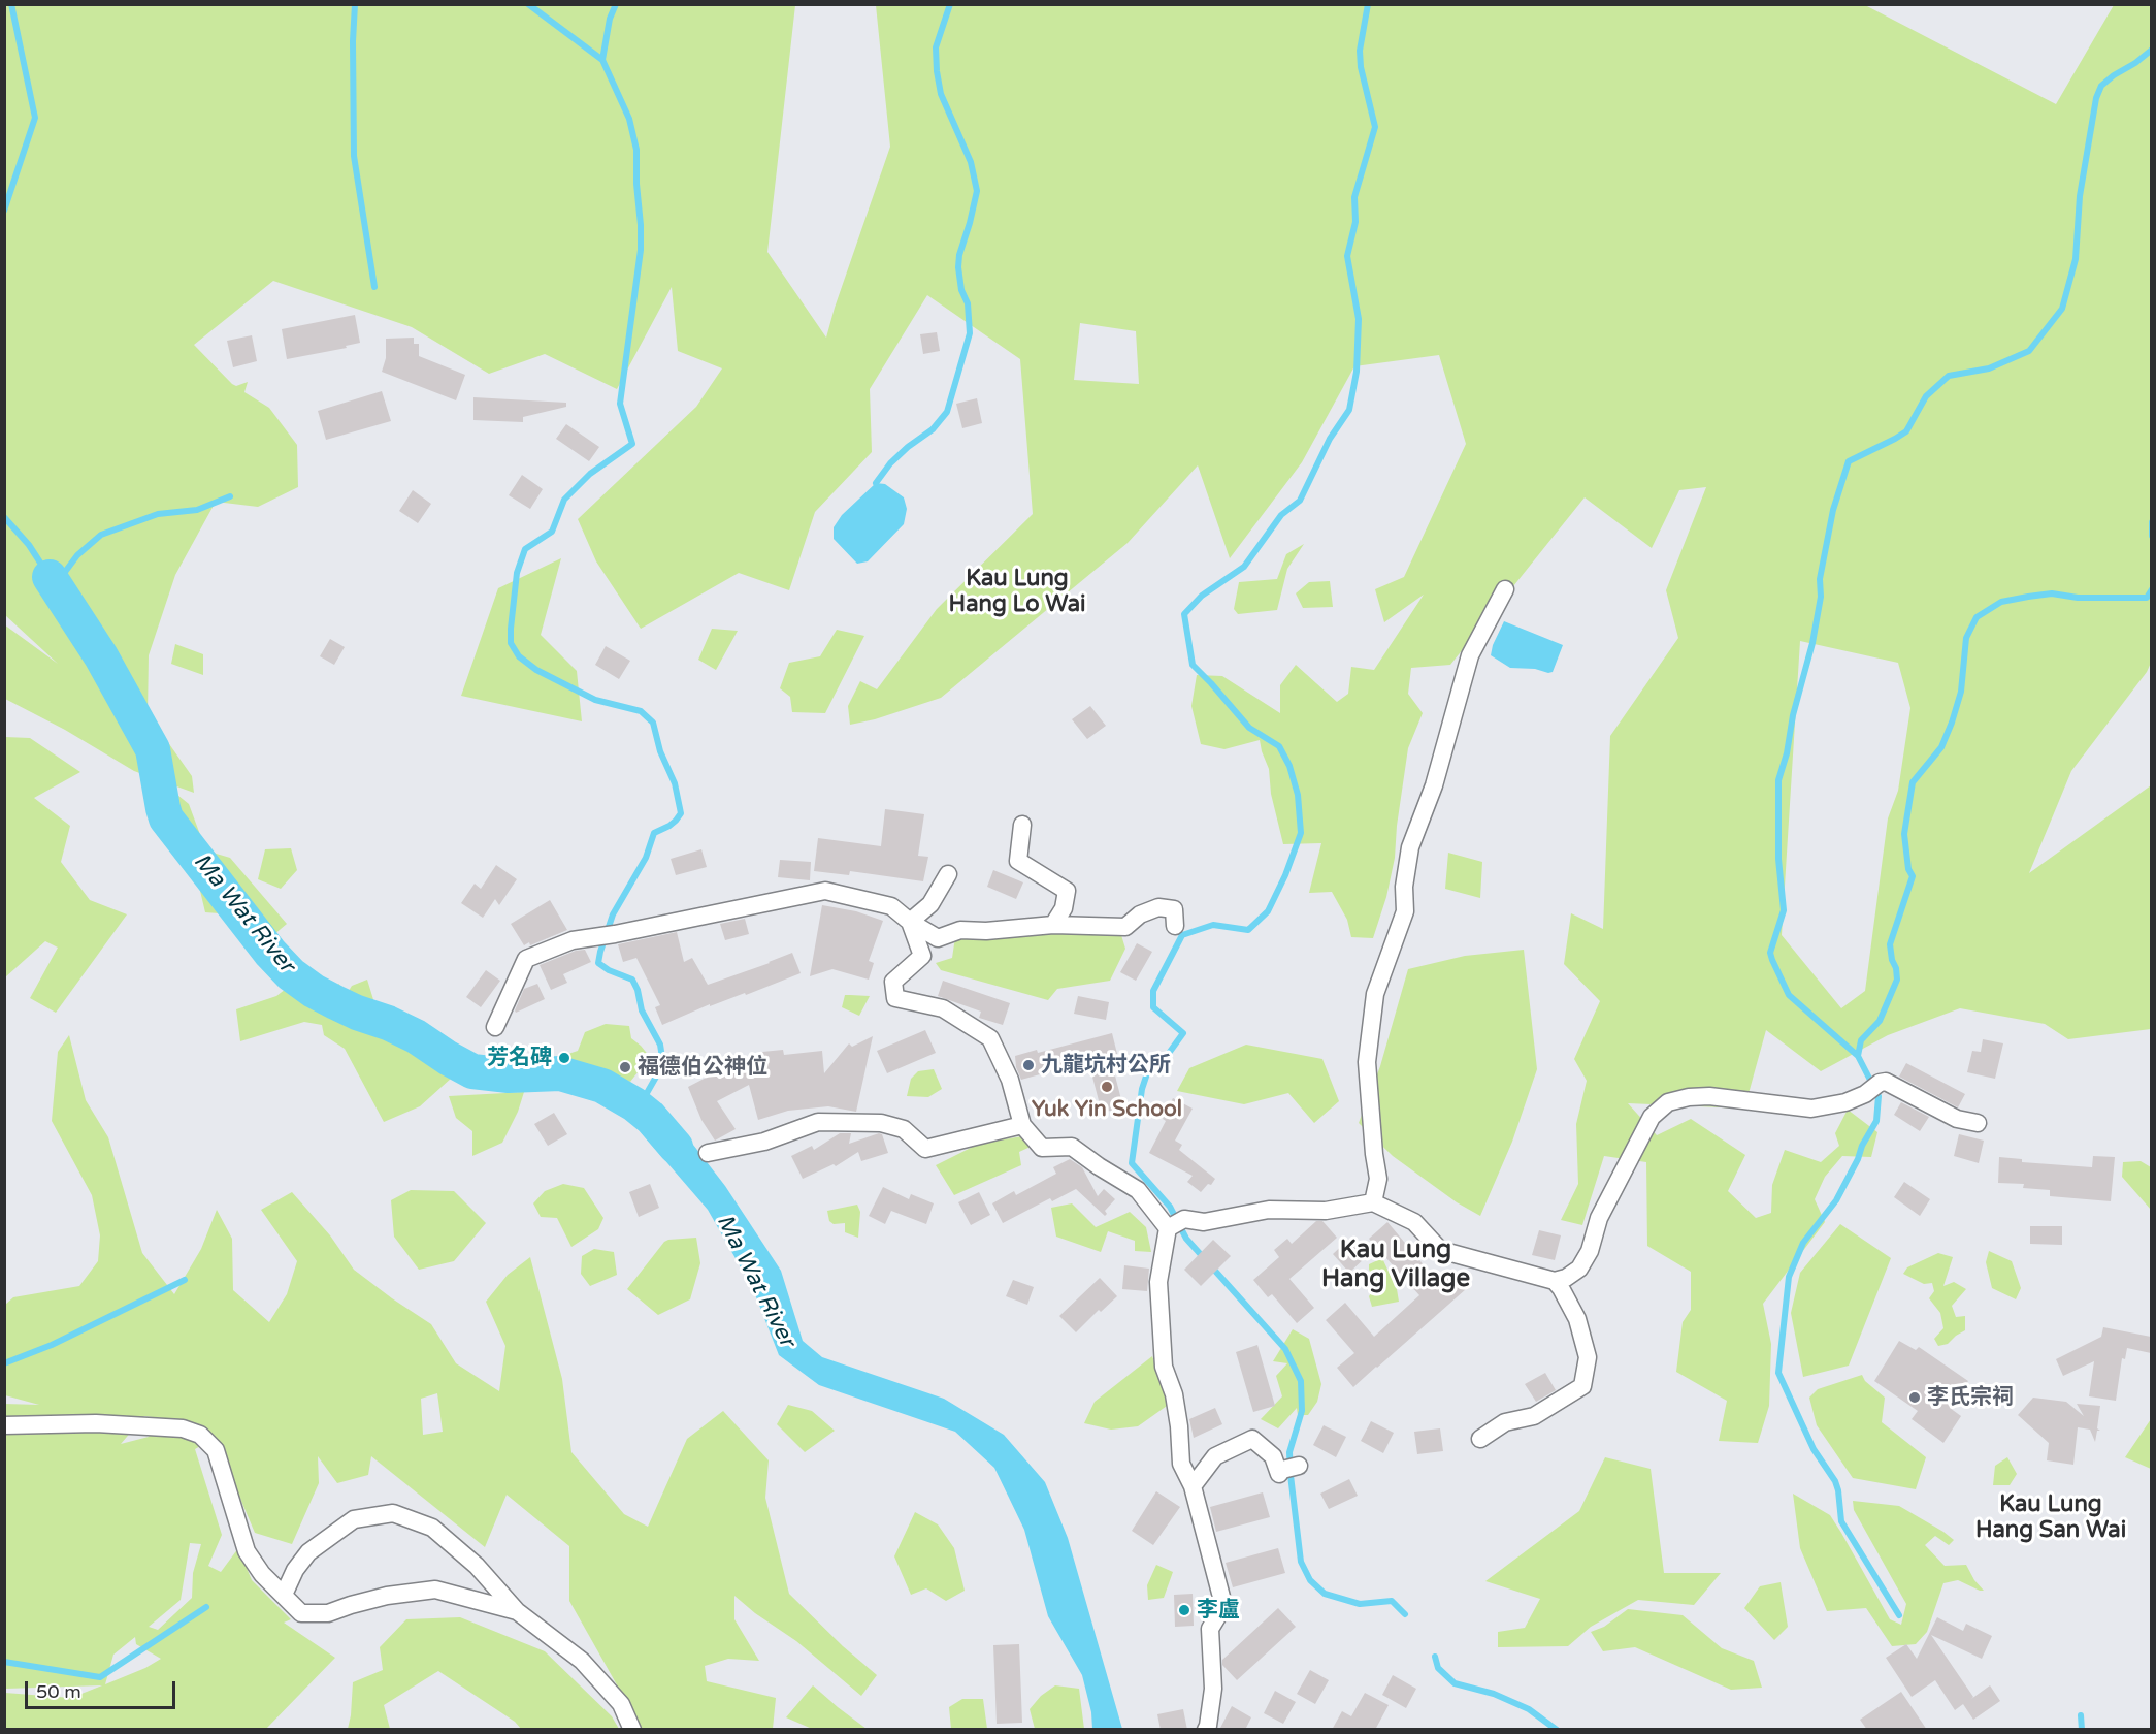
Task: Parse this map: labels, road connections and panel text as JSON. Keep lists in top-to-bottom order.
{
  "districts": ["Kau Lung Hang Lo Wai", "Kau Lung Hang Village", "Kau Lung Hang San Wai"],
  "water": ["Ma Wat River"],
  "places": [
    "芳名碑",
    "九龍坑村公所",
    "福德伯公神位",
    "Yuk Yin School",
    "李氏宗祠",
    "李盧"
  ],
  "scale_bar": "50 m"
}
